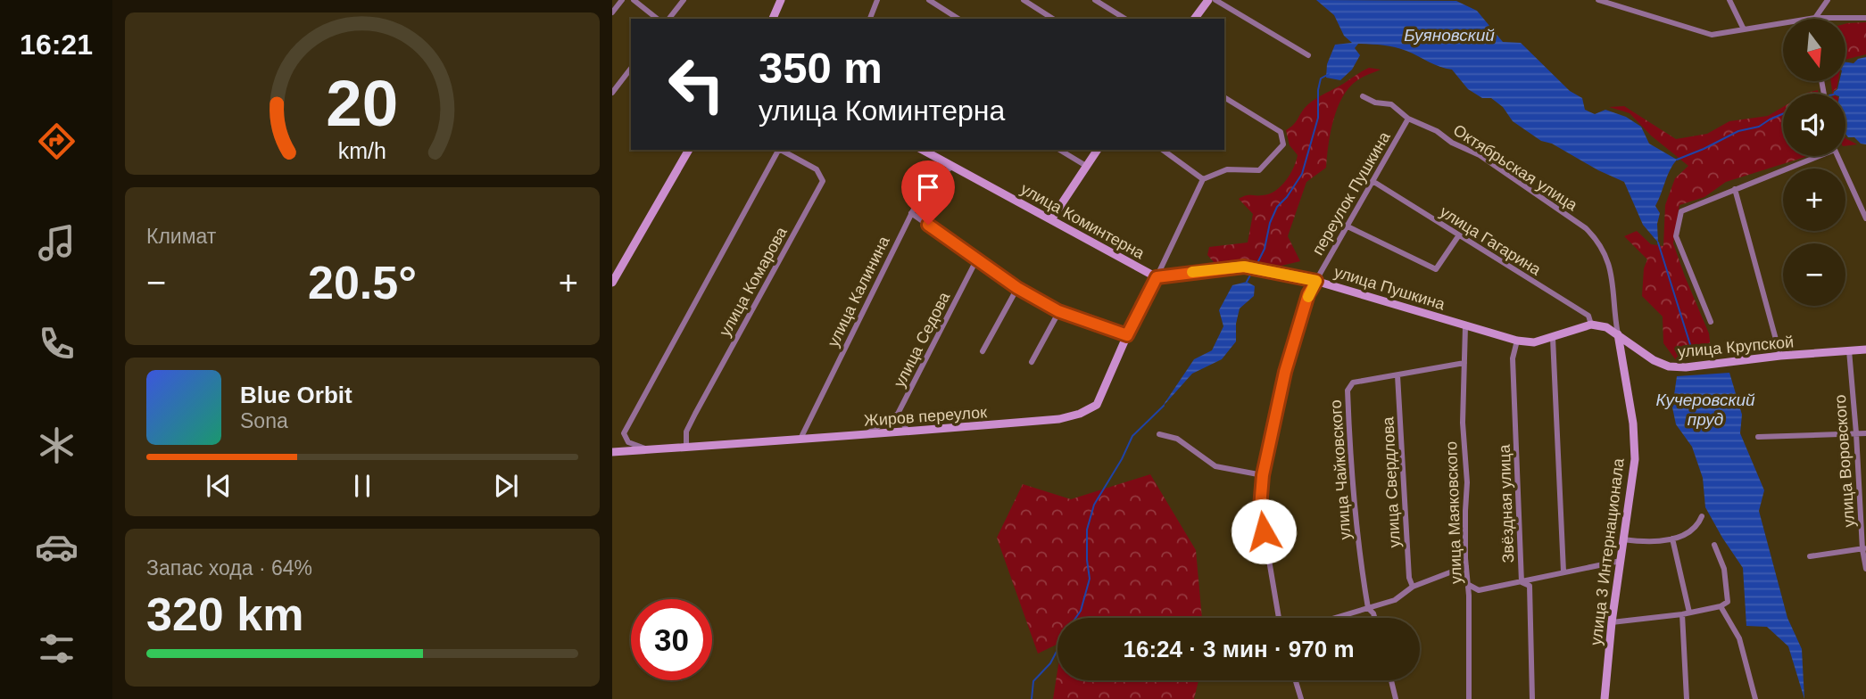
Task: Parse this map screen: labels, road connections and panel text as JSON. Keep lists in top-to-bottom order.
{
  "streets": {
    "street": [
      "Октябрьская улица",
      "переулок Пушкина",
      "улица Коминтерна",
      "улица Гагарина",
      "улица Комарова",
      "улица Пушкина",
      "улица Калинина",
      "улица Седова",
      "улица Крупской",
      "Жиров переулок",
      "улица Воровского",
      "улица Чайковского",
      "улица Свердлова",
      "Звёздная улица",
      "улица Маяковского",
      "улица 3 Интернационала"
    ]
  },
  "crossings": [
    ["Октябрьская улица", "переулок Пушкина"],
    ["Октябрьская улица", "улица Крупской"],
    ["Октябрьская улица", "улица 3 Интернационала"],
    ["переулок Пушкина", "улица Коминтерна"],
    ["переулок Пушкина", "улица Гагарина"],
    ["переулок Пушкина", "улица Пушкина"],
    ["улица Коминтерна", "улица Пушкина"],
    ["улица Коминтерна", "улица Калинина"],
    ["улица Коминтерна", "Жиров переулок"],
    ["улица Гагарина", "улица Пушкина"],
    ["улица Комарова", "Жиров переулок"],
    ["улица Пушкина", "Звёздная улица"],
    ["улица Пушкина", "улица Маяковского"],
    ["улица Калинина", "Жиров переулок"],
    ["улица Крупской", "улица Воровского"],
    ["улица Крупской", "улица 3 Интернационала"],
    ["улица Чайковского", "улица Свердлова"],
    ["улица Чайковского", "улица Маяковского"]
  ],
  "water": ["Буяновский", "Кучеровский пруд"],
  "north": "bottom",
  "page": {
    "tabs": "16:21",
    "map_buttons": ["+", "−"],
    "turn": ["350 m", "улица Коминтерна"],
    "tile": [
      "Климат",
      ["Запас хода · 64%", "320 km"]
    ],
    "heat": ["−", "20.5°", "+"],
    "song": ["Blue Orbit", "Sona"],
    "limit": "30",
    "trip": "16:24 · 3 мин · 970 m",
    "gauge": ["20", "km/h"]
  }
}
